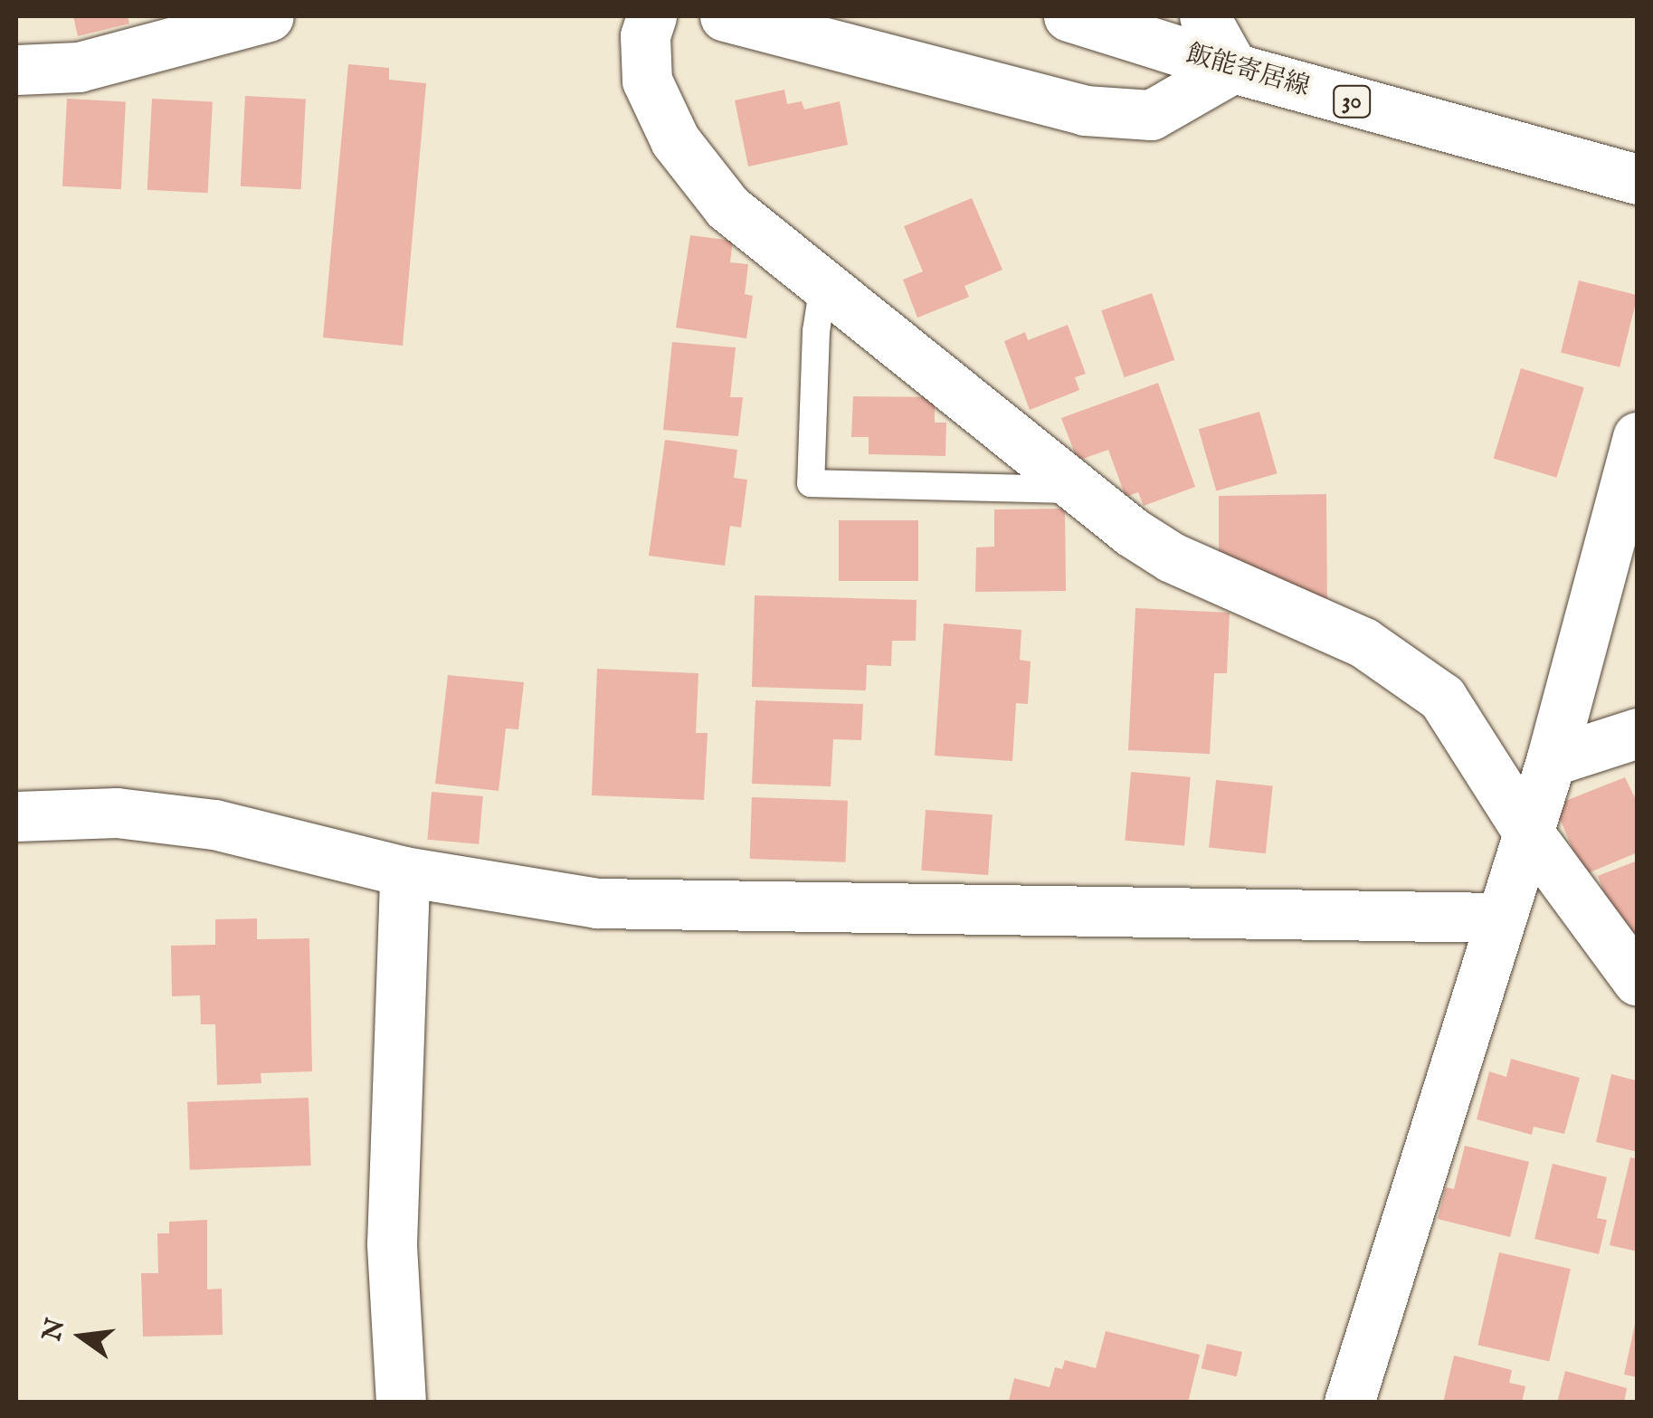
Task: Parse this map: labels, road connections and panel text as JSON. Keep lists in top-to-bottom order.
{
  "streets": {
    "street": ["飯能寄居線", "30"]
  },
  "north": "left"
}
